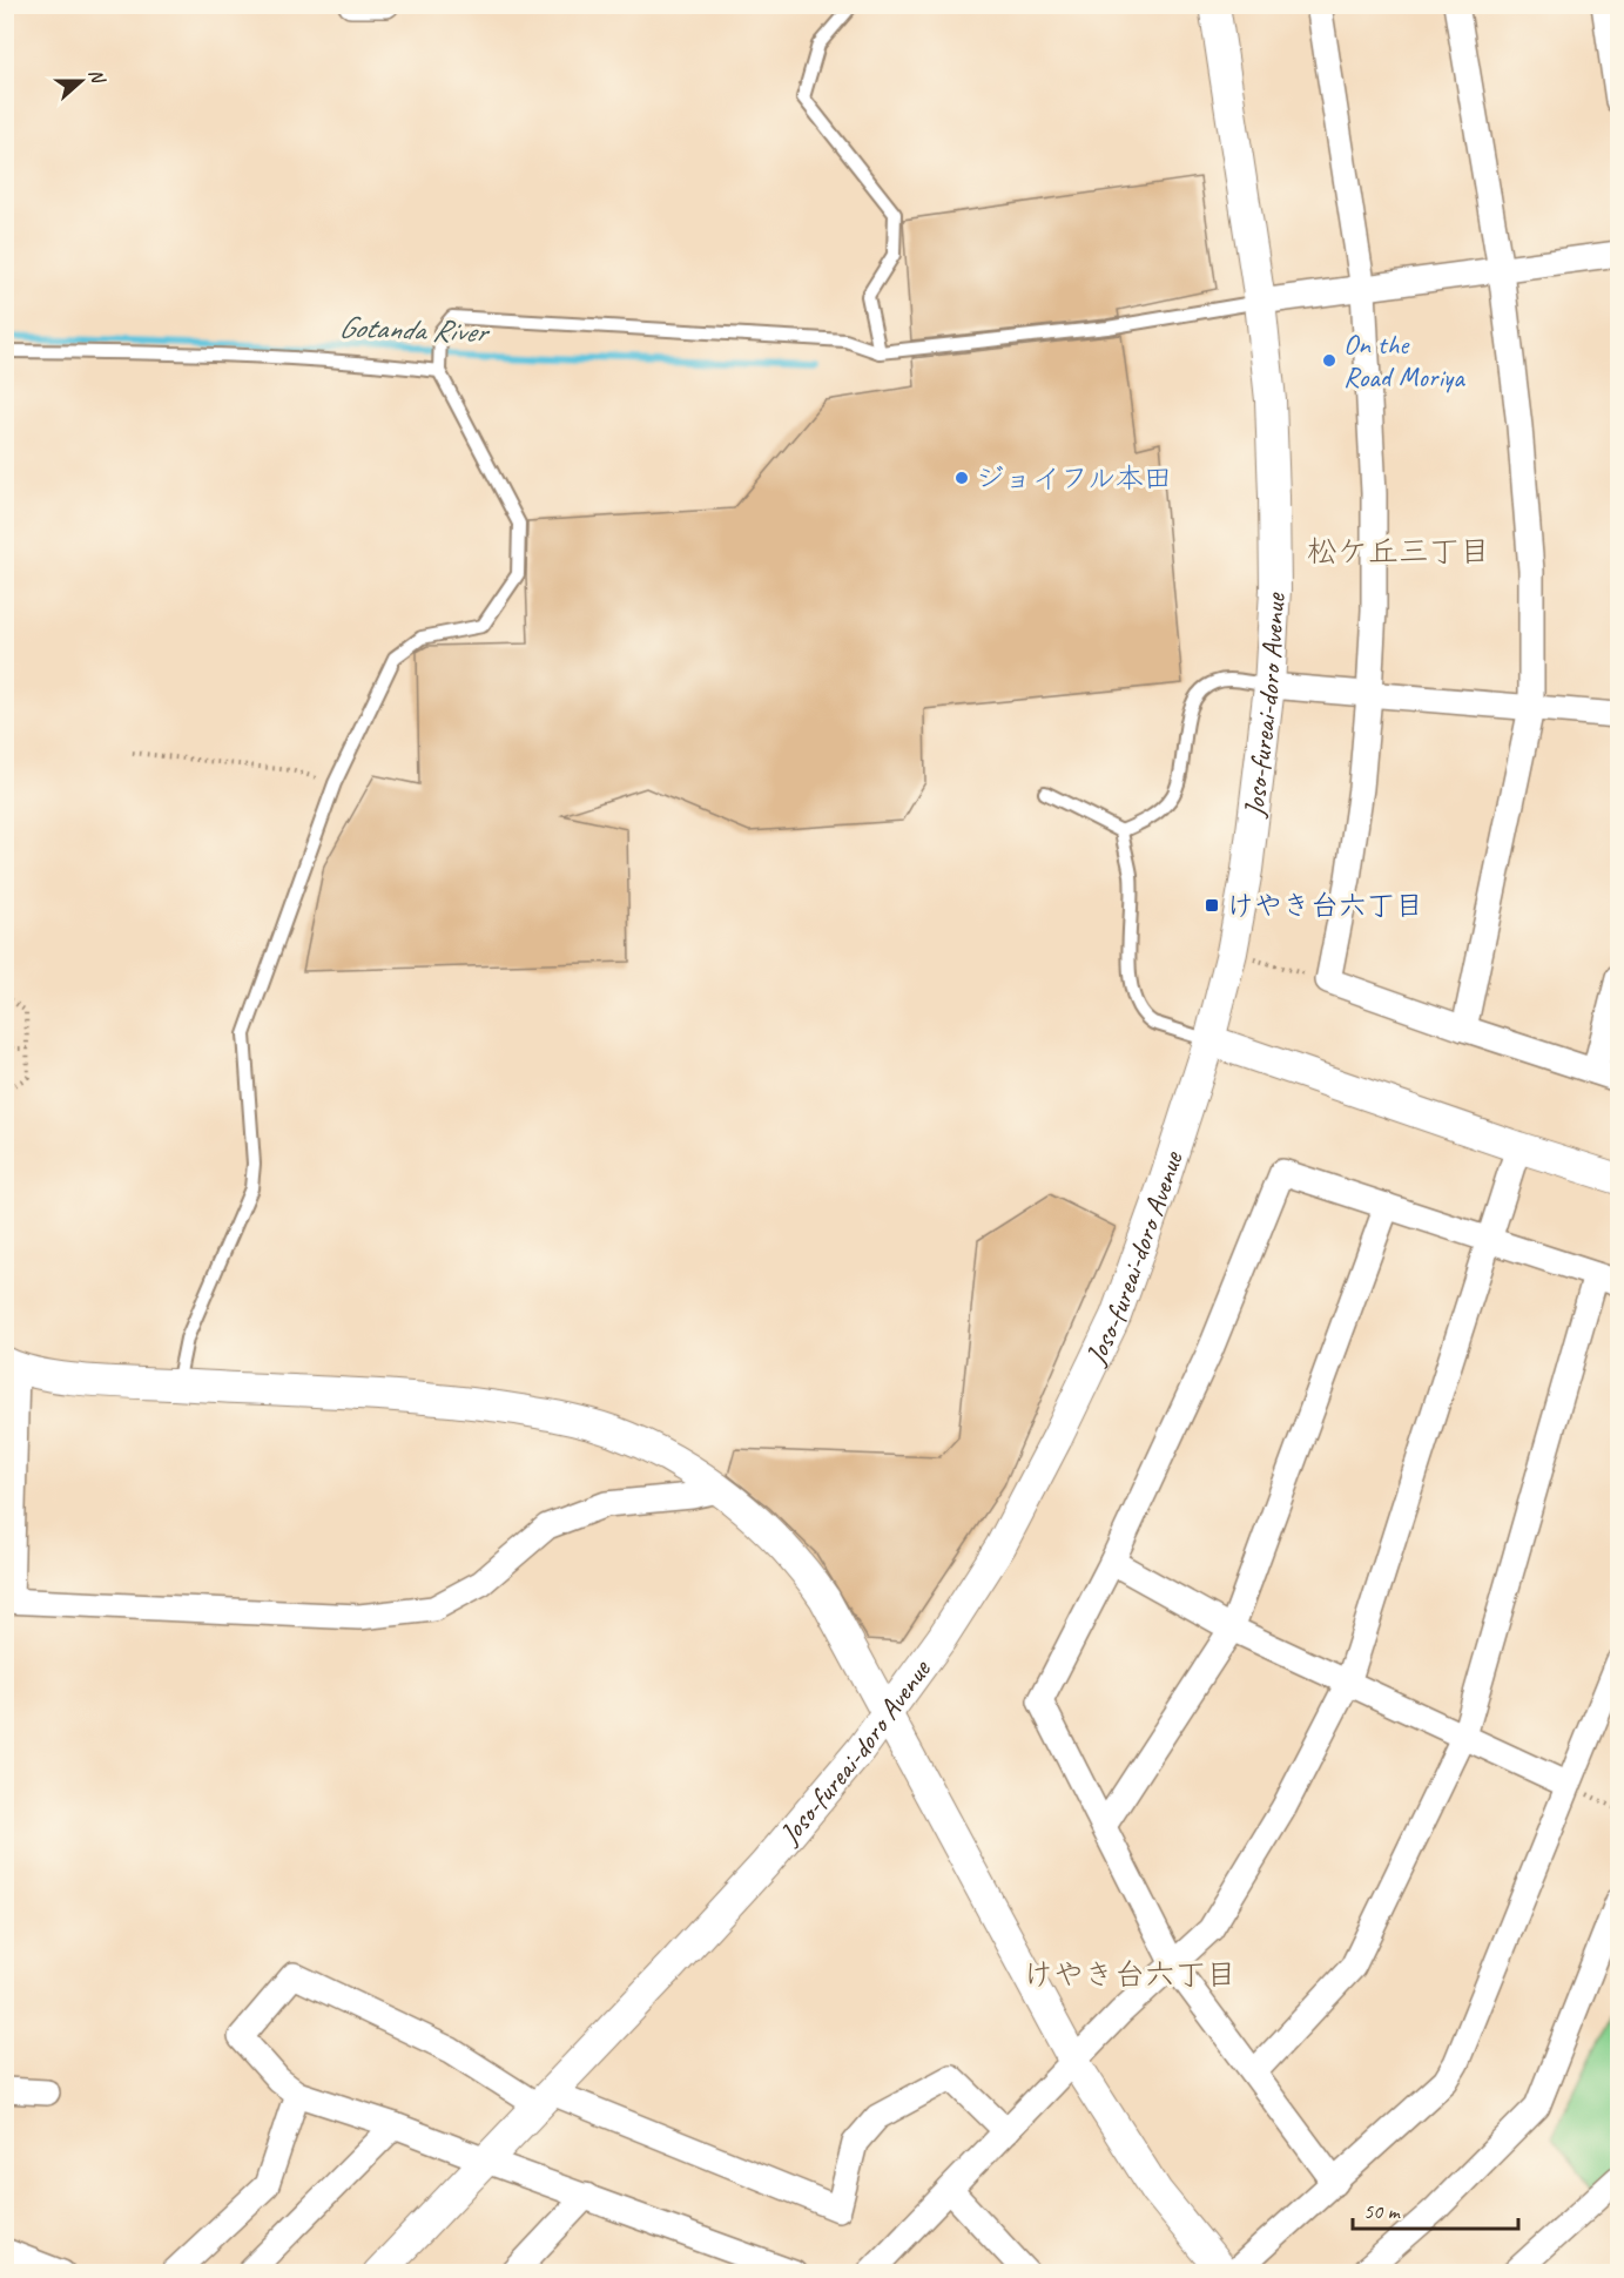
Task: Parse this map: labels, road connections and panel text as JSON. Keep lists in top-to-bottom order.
{
  "streets": {
    "street": ["Joso-fureai-doro Avenue"]
  },
  "districts": ["松ケ丘三丁目", "けやき台六丁目"],
  "water": ["Gotanda River"],
  "places": {
    "other": ["On the Road Moriya", "ジョイフル本田"],
    "transit": ["けやき台六丁目"]
  },
  "scale_bar": "50 m",
  "north": "right"
}
